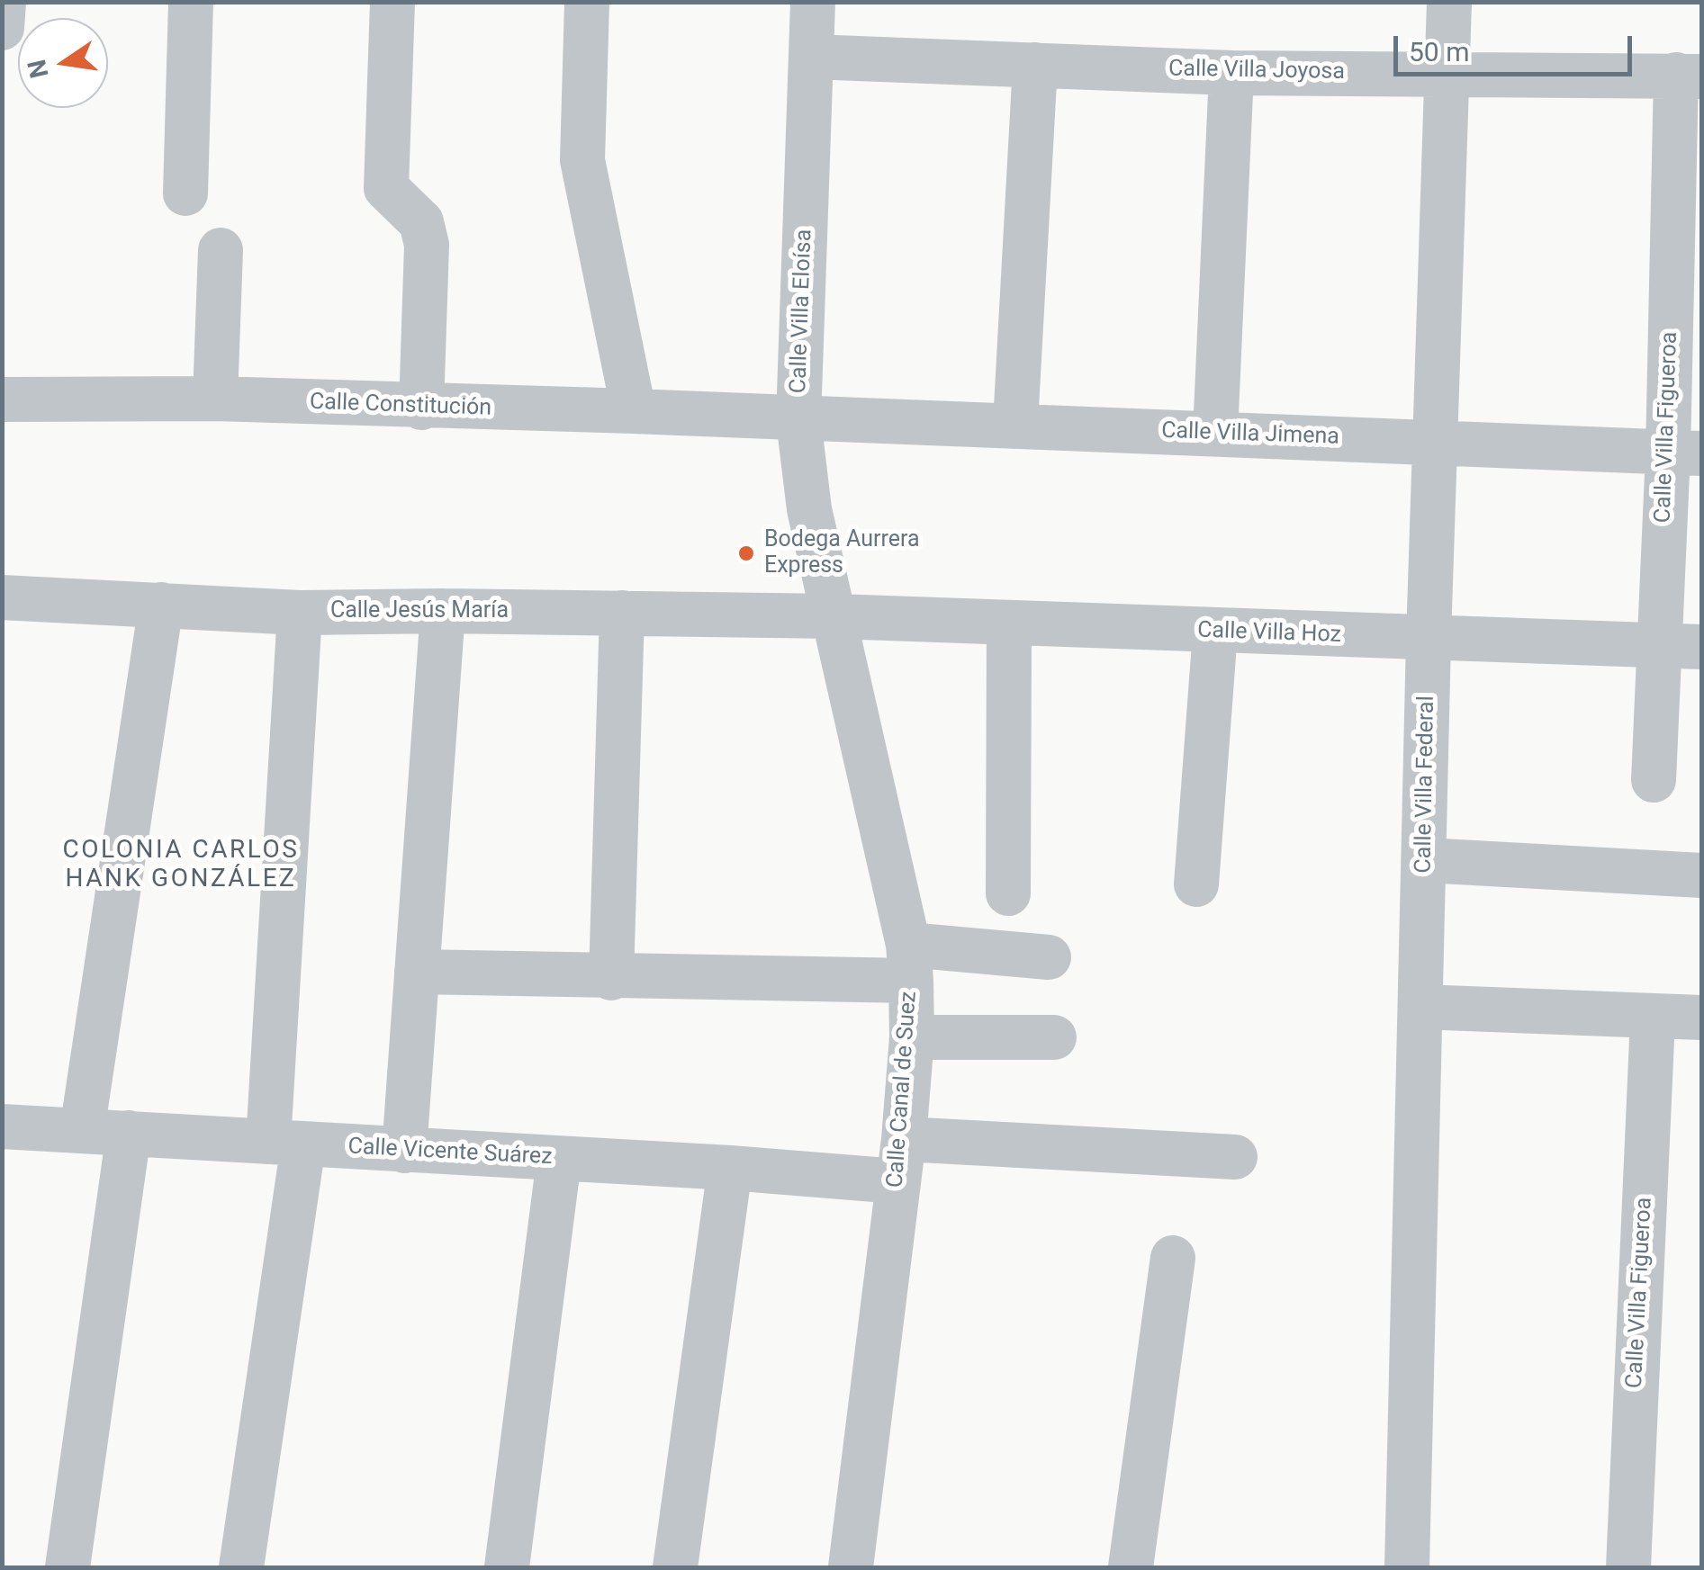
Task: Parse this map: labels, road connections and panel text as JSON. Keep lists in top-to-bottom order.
{
  "streets": {
    "street": [
      "Calle Villa Joyosa",
      "Calle Villa Eloísa",
      "Calle Constitución",
      "Calle Villa Figueroa",
      "Calle Villa Jimena",
      "Calle Jesús María",
      "Calle Villa Hoz",
      "Calle Villa Federal",
      "Calle Canal de Suez",
      "Calle Vicente Suárez"
    ]
  },
  "crossings": [
    ["Calle Villa Joyosa", "Calle Villa Eloísa"],
    ["Calle Villa Joyosa", "Calle Villa Figueroa"],
    ["Calle Villa Joyosa", "Calle Villa Federal"],
    ["Calle Villa Eloísa", "Calle Constitución"],
    ["Calle Villa Eloísa", "Calle Villa Jimena"],
    ["Calle Villa Eloísa", "Calle Jesús María"],
    ["Calle Villa Eloísa", "Calle Villa Hoz"],
    ["Calle Villa Eloísa", "Calle Canal de Suez"],
    ["Calle Constitución", "Calle Villa Jimena"],
    ["Calle Villa Figueroa", "Calle Villa Jimena"],
    ["Calle Villa Figueroa", "Calle Villa Hoz"],
    ["Calle Villa Jimena", "Calle Villa Federal"],
    ["Calle Jesús María", "Calle Villa Hoz"],
    ["Calle Jesús María", "Calle Canal de Suez"],
    ["Calle Villa Hoz", "Calle Villa Federal"],
    ["Calle Villa Hoz", "Calle Canal de Suez"],
    ["Calle Canal de Suez", "Calle Vicente Suárez"]
  ],
  "districts": ["COLONIA CARLOS HANK GONZÁLEZ"],
  "places": ["Bodega Aurrera Express"],
  "scale_bar": "50 m",
  "north": "left"
}
